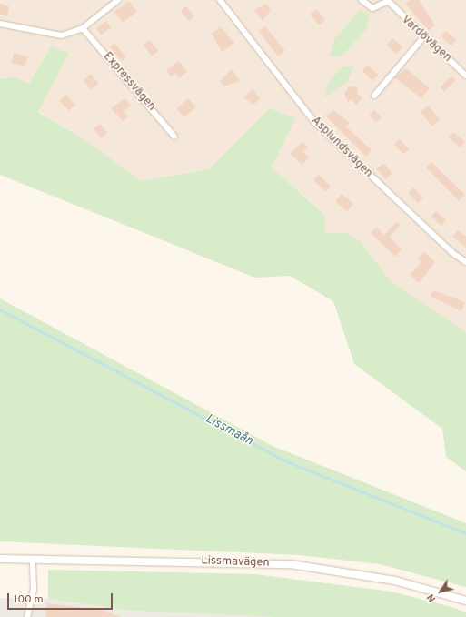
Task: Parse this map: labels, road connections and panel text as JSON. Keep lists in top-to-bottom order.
{
  "streets": {
    "street": [
      "Vardövägen",
      "Expressvägen",
      "Asplundsvägen",
      "Lissmavägen"
    ]
  },
  "water": ["Lissmaån"],
  "scale_bar": "100 m",
  "north": "bottom left"
}
